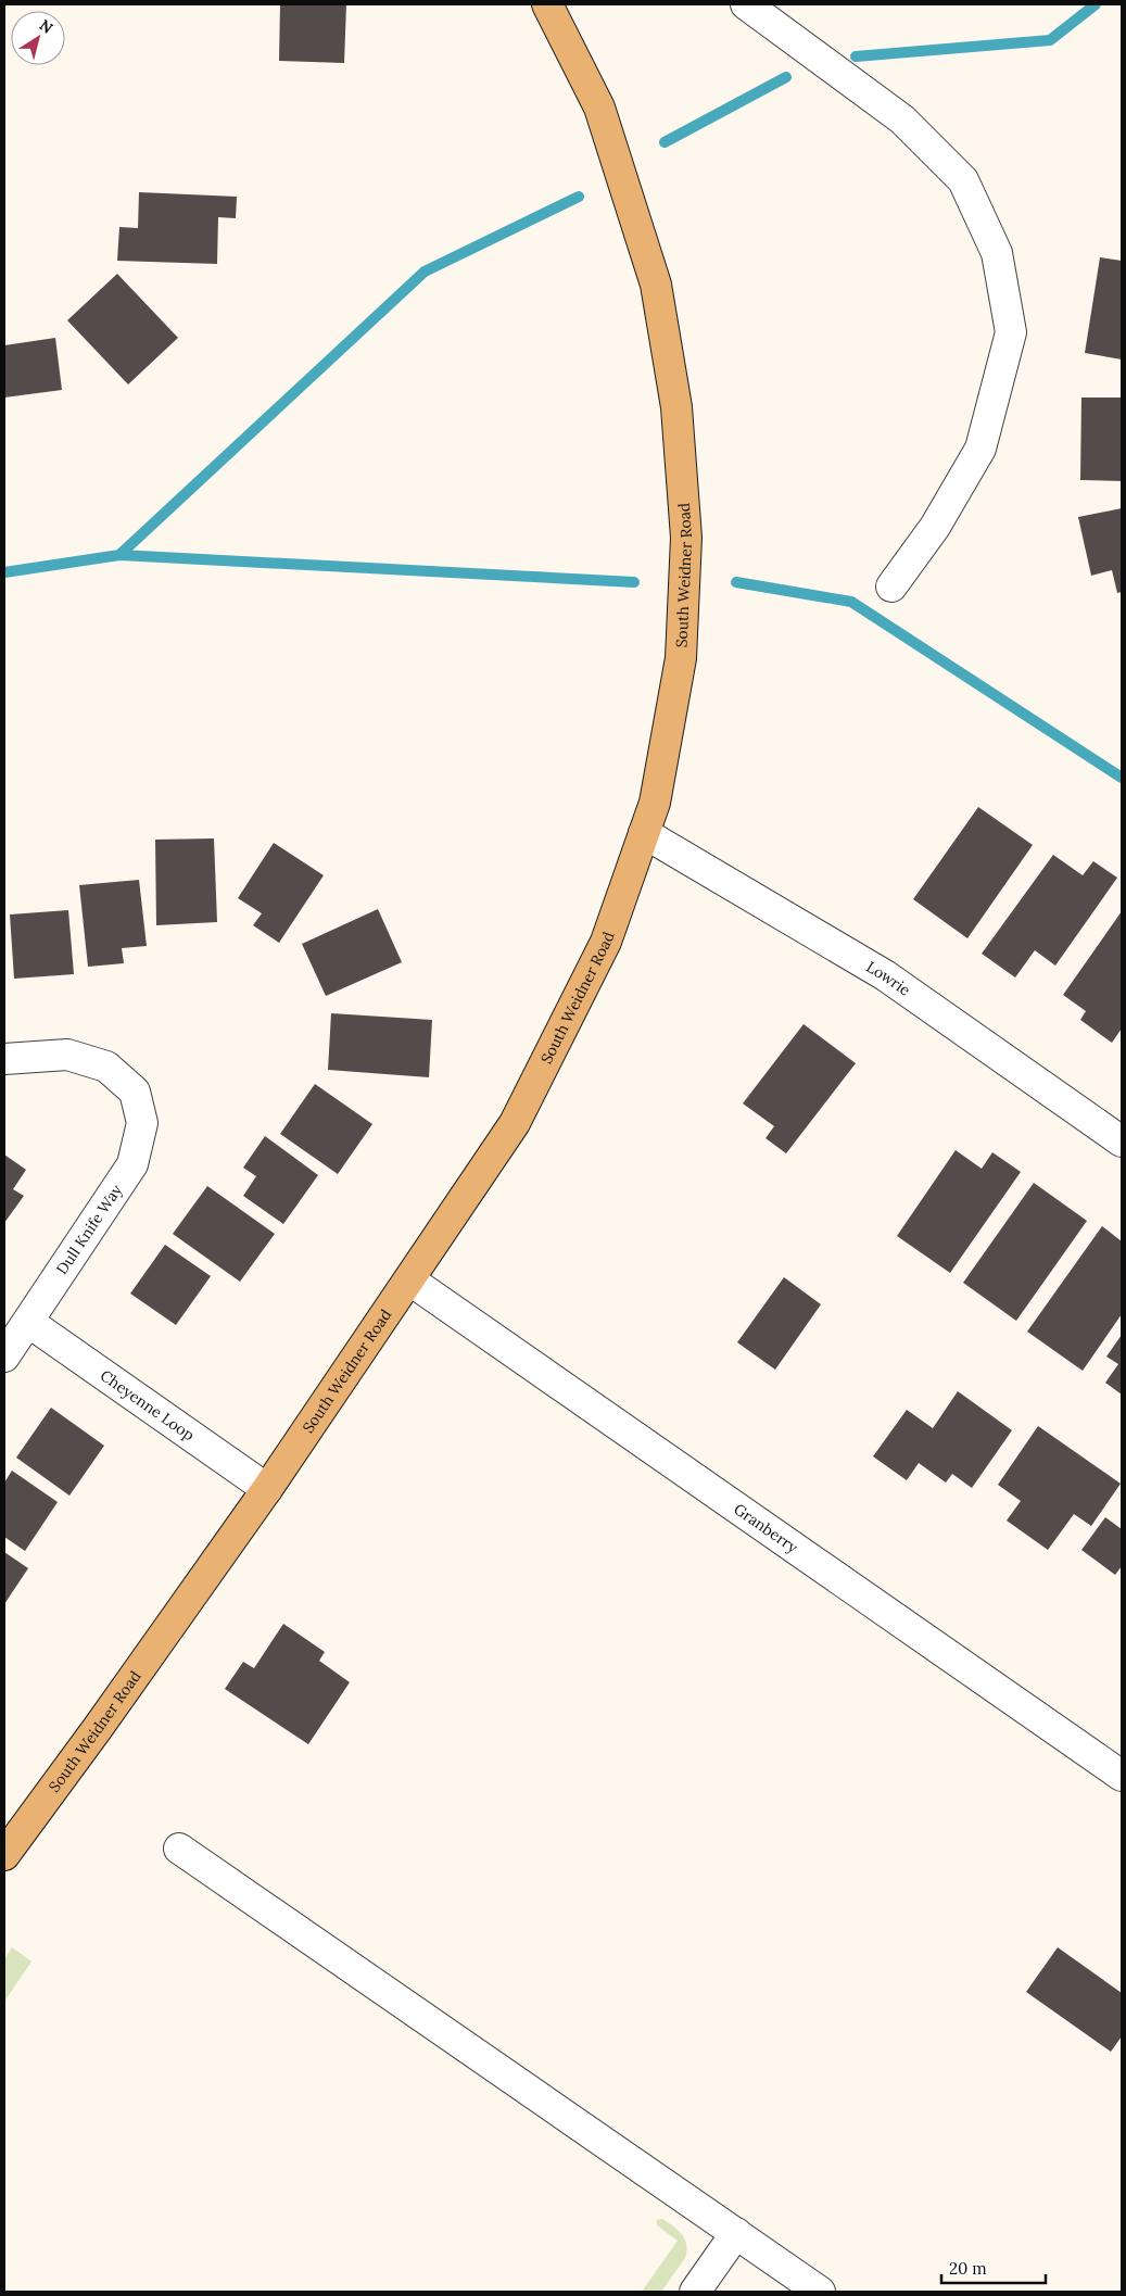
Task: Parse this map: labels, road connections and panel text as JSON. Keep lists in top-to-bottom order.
{
  "streets": {
    "main road": ["South Weidner Road"],
    "street": [
      "Lowrie",
      "Dull Knife Way",
      "Cheyenne Loop",
      "Granberry"
    ]
  },
  "crossings": [
    ["South Weidner Road", "Lowrie"],
    ["South Weidner Road", "Cheyenne Loop"],
    ["South Weidner Road", "Granberry"],
    ["Dull Knife Way", "Cheyenne Loop"]
  ],
  "scale_bar": "20 m",
  "north": "top right"
}
